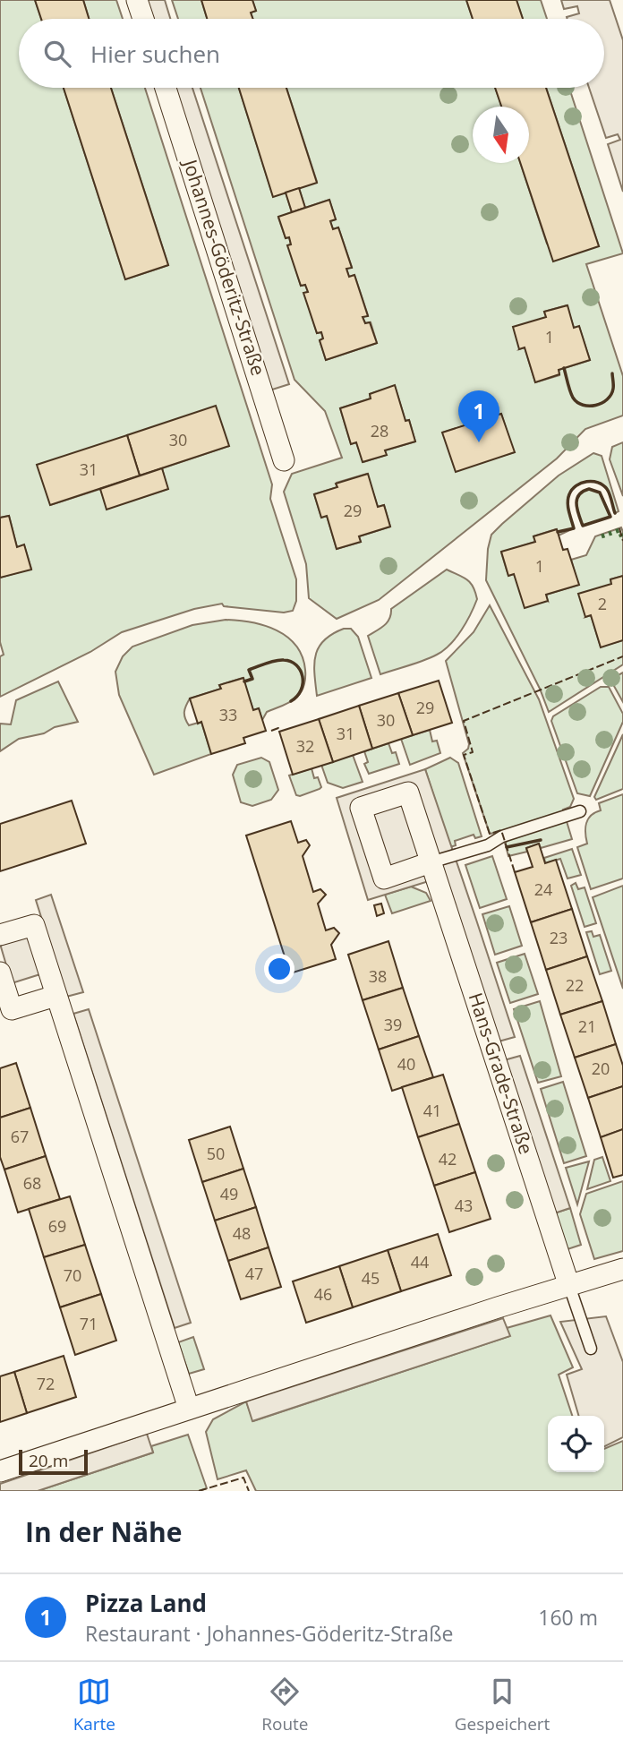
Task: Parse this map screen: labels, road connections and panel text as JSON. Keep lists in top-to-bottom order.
{
  "streets": {
    "street": ["Johannes-Göderitz-Straße", "Hans-Grade-Straße"]
  },
  "house_numbers": [
    "1",
    "28",
    "30",
    "31",
    "29",
    "1",
    "2",
    "29",
    "33",
    "30",
    "31",
    "32",
    "24",
    "23",
    "38",
    "22",
    "39",
    "21",
    "40",
    "20",
    "41",
    "67",
    "50",
    "42",
    "68",
    "49",
    "43",
    "69",
    "48",
    "44",
    "47",
    "70",
    "45",
    "46",
    "71",
    "72"
  ],
  "scale_bar": "20 m",
  "north": "bottom",
  "page": {
    "search": "Hier suchen",
    "pins": "1",
    "scale": "20 m",
    "heading": "In der Nähe",
    "list": [
      {
        "mark": "1",
        "name": "Pizza Land",
        "note": "Restaurant · Johannes-Göderitz-Straße",
        "value": "160 m"
      }
    ],
    "nav": ["Karte", "Route", "Gespeichert"]
  }
}
